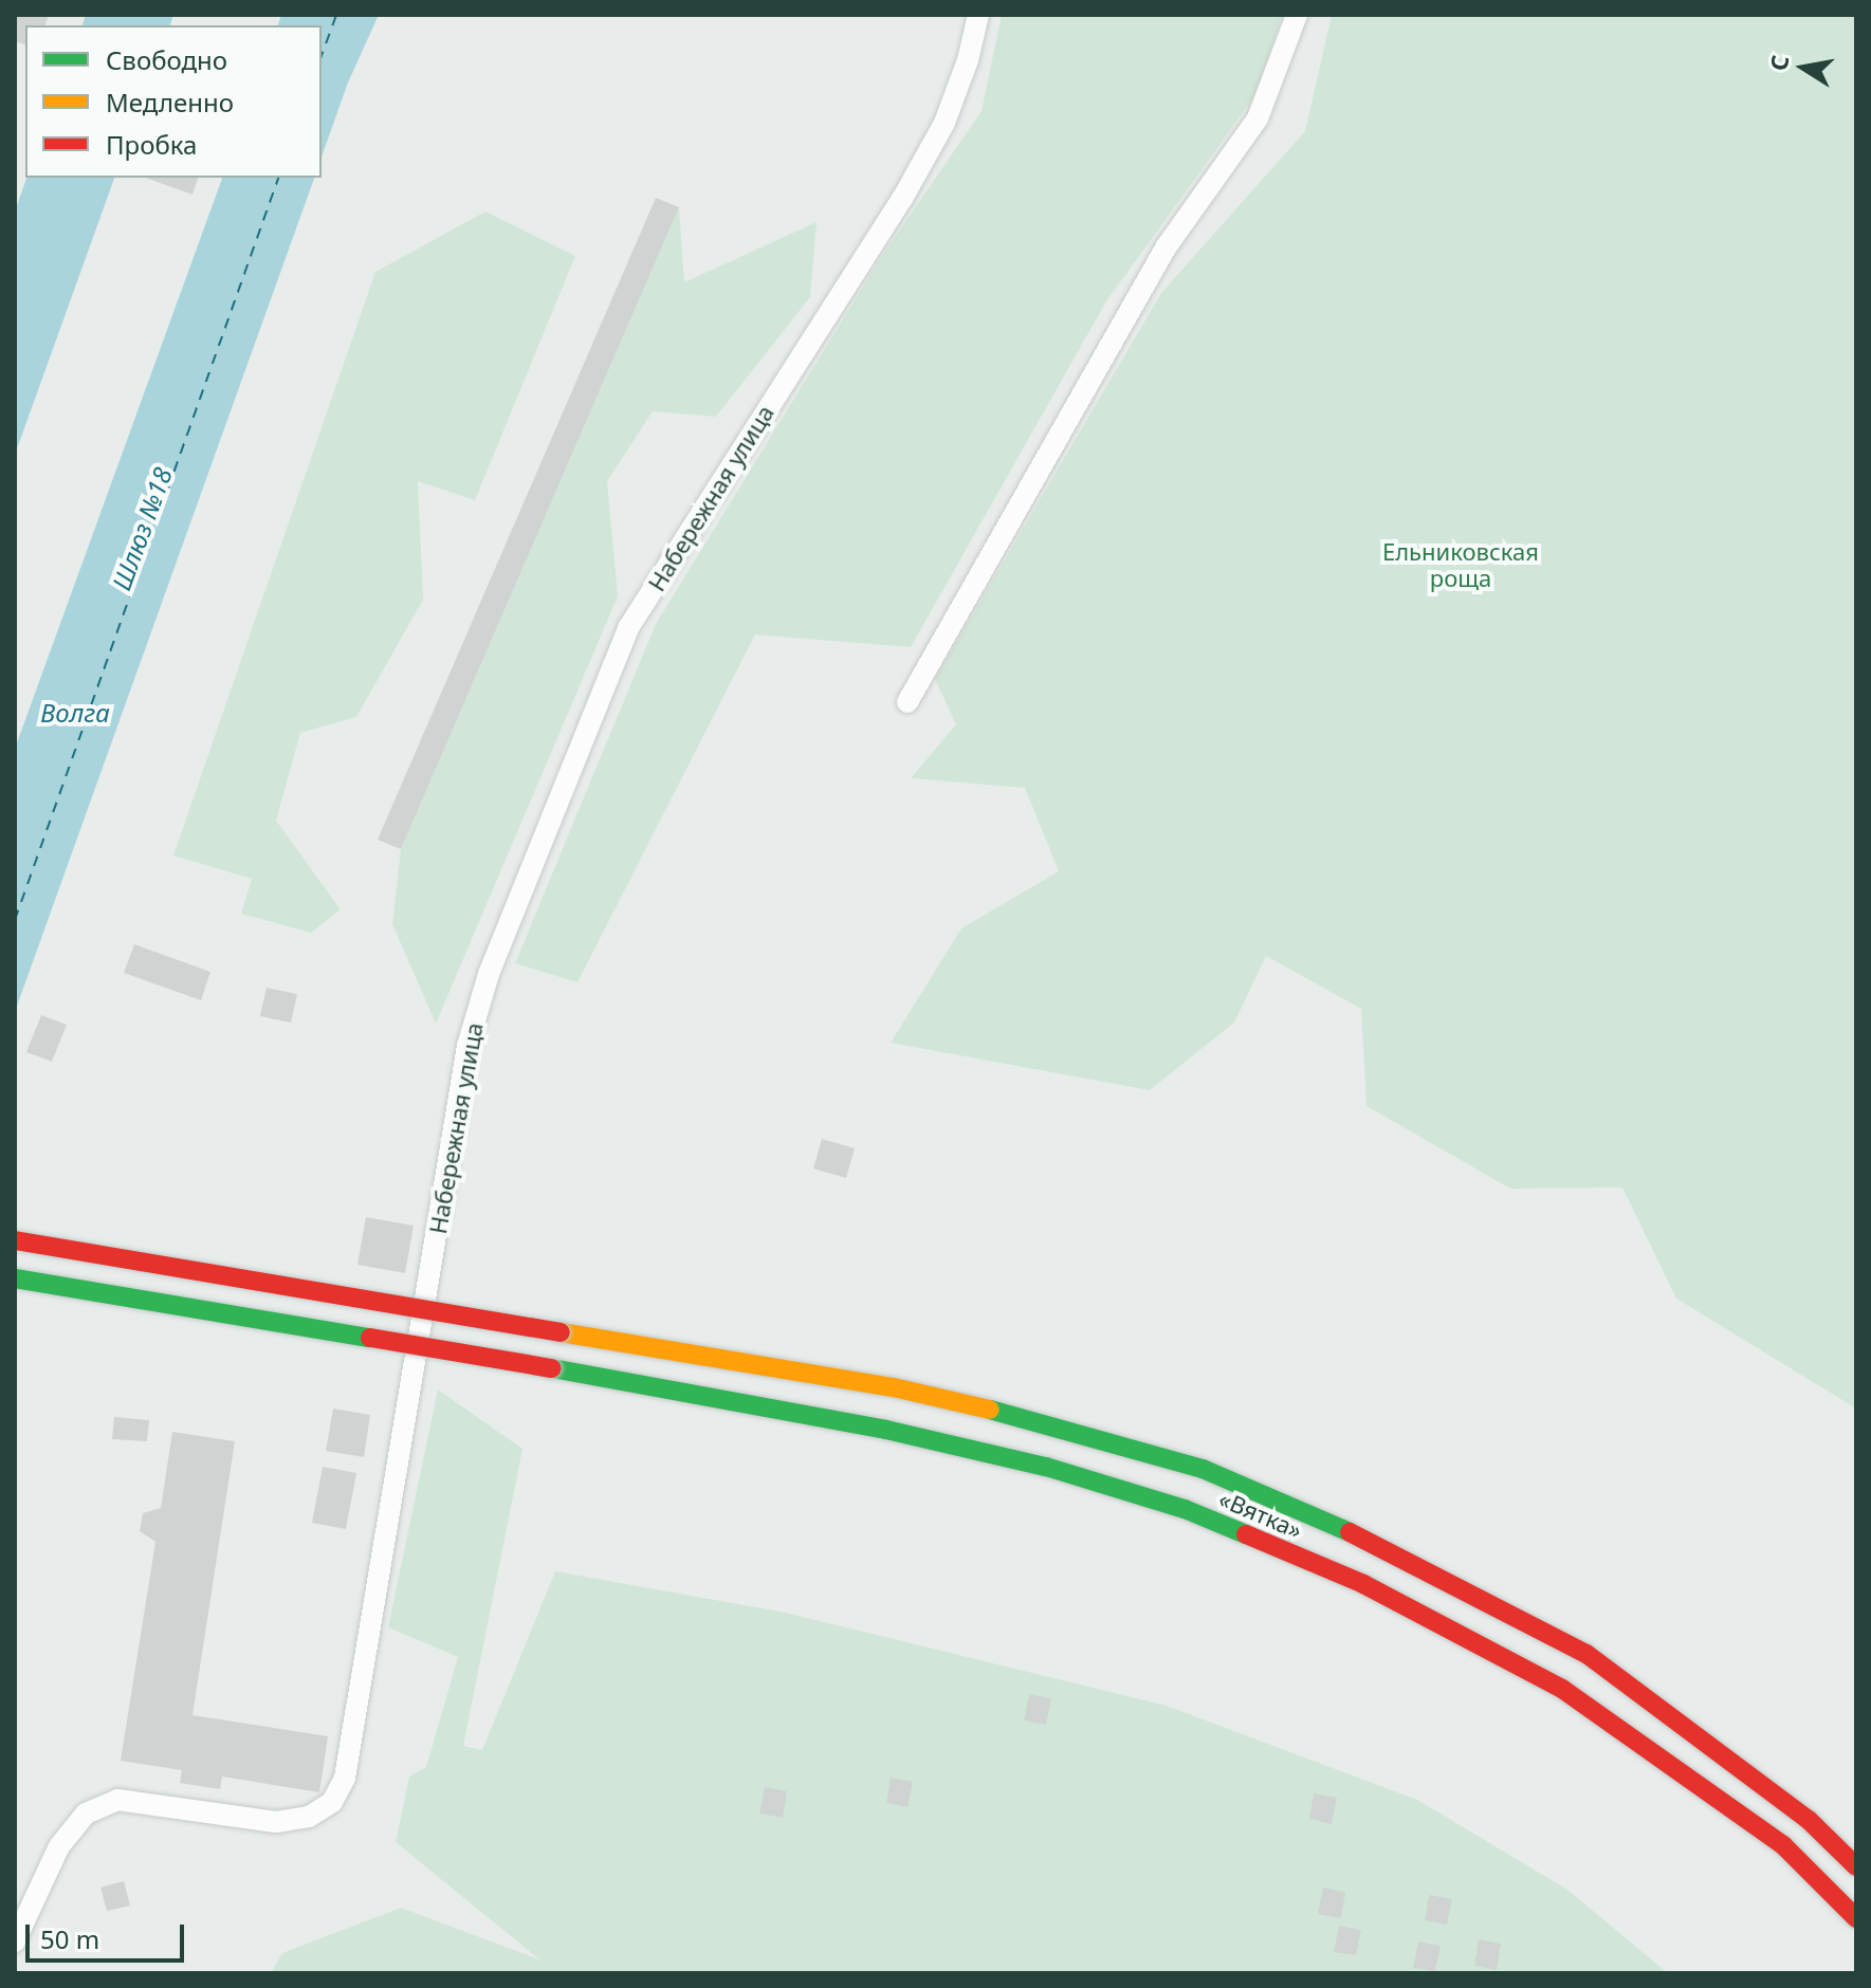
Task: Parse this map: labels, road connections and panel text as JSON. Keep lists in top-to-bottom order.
{
  "streets": {
    "highway": ["«Вятка»"],
    "street": ["Набережная улица"]
  },
  "water": ["Шлюз №18", "Волга"],
  "parks": ["Ельниковская роща"],
  "legend": ["Свободно", "Медленно", "Пробка"],
  "scale_bar": "50 m",
  "north": "left"
}
